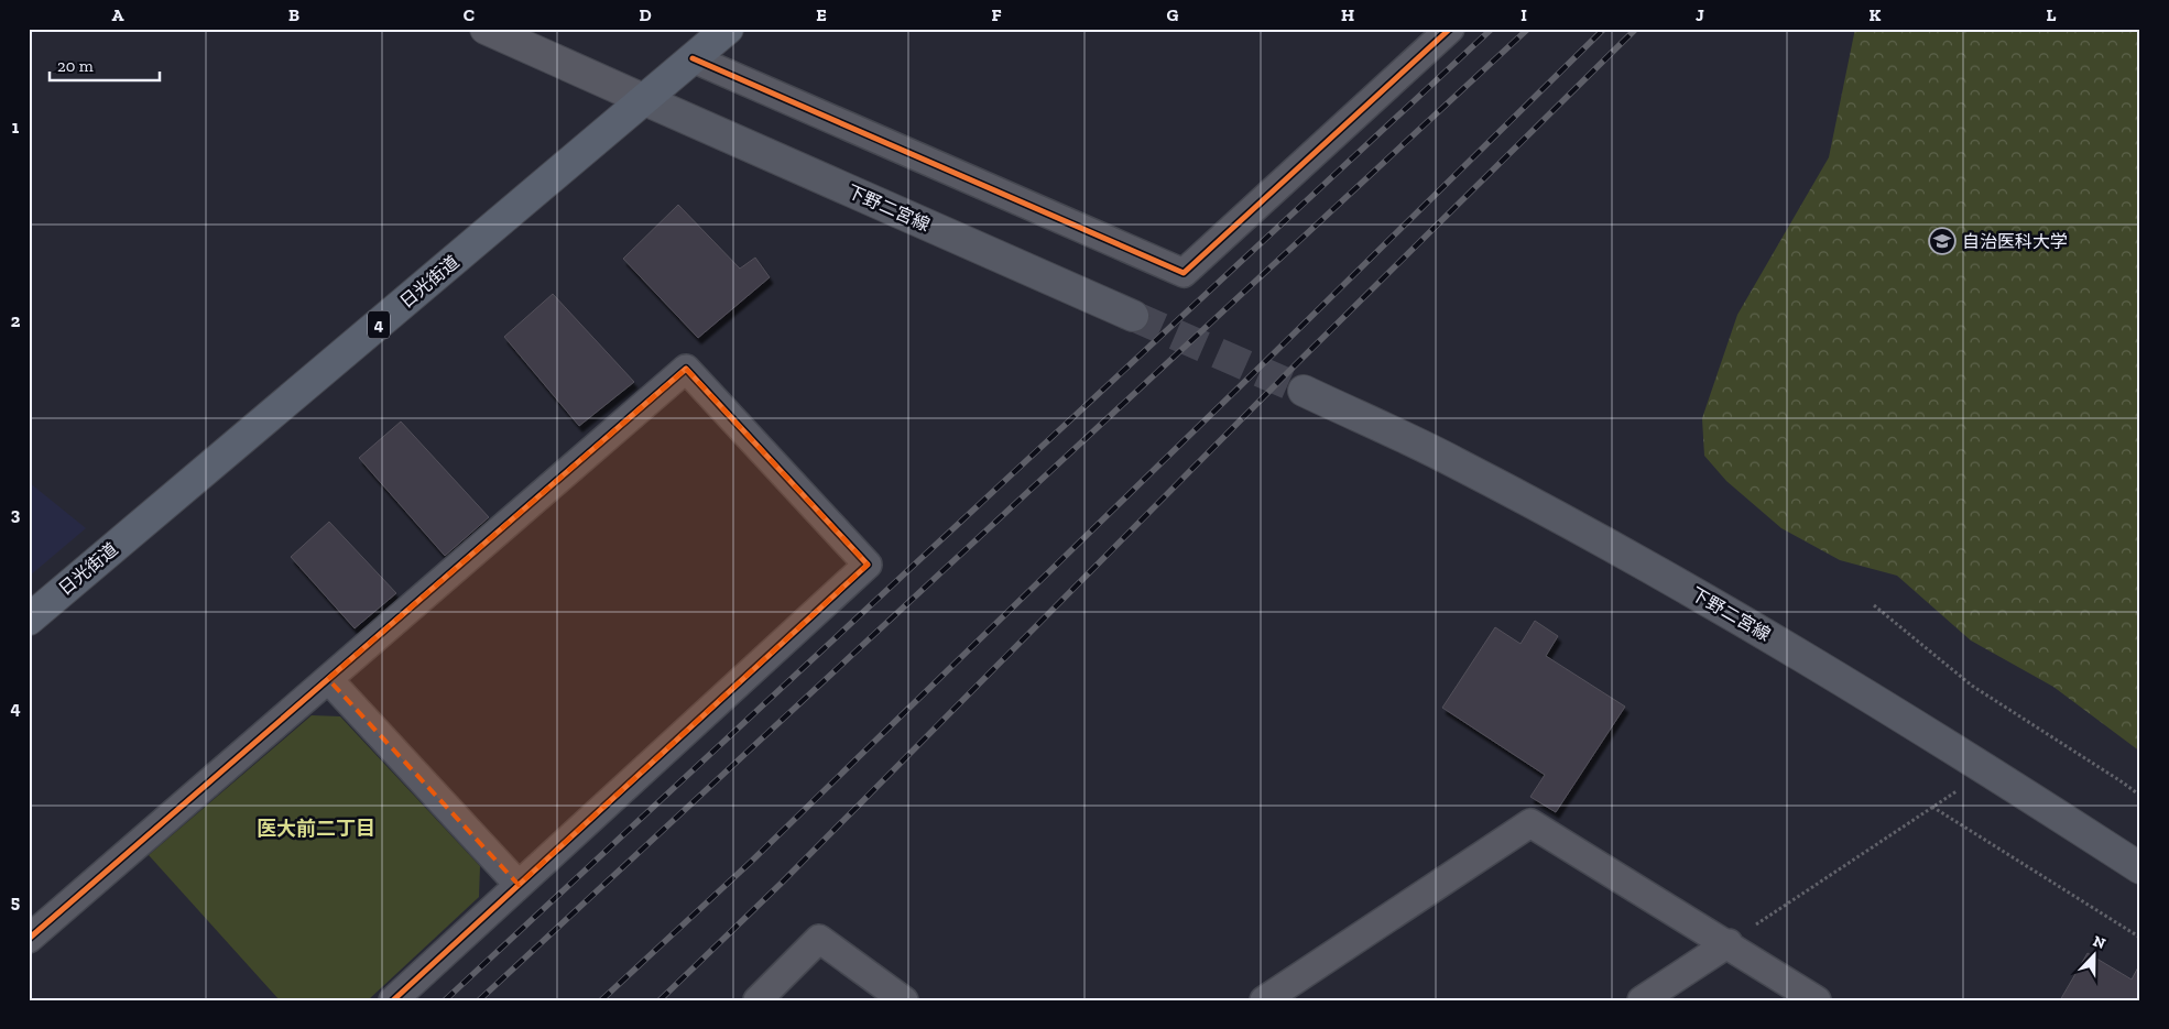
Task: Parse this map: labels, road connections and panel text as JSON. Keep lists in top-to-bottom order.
{
  "streets": {
    "highway": ["日光街道", "4"],
    "main road": ["下野二宮線"]
  },
  "crossings": [
    ["下野二宮線", "日光街道"]
  ],
  "districts": ["医大前二丁目"],
  "places": {
    "school or university": ["自治医科大学"]
  },
  "scale_bar": "20 m",
  "north": "top",
  "grid": {
    "columns": [
      "A",
      "B",
      "C",
      "D",
      "E",
      "F",
      "G",
      "H",
      "I",
      "J",
      "K",
      "L"
    ],
    "rows": [
      "1",
      "2",
      "3",
      "4",
      "5"
    ]
  }
}
